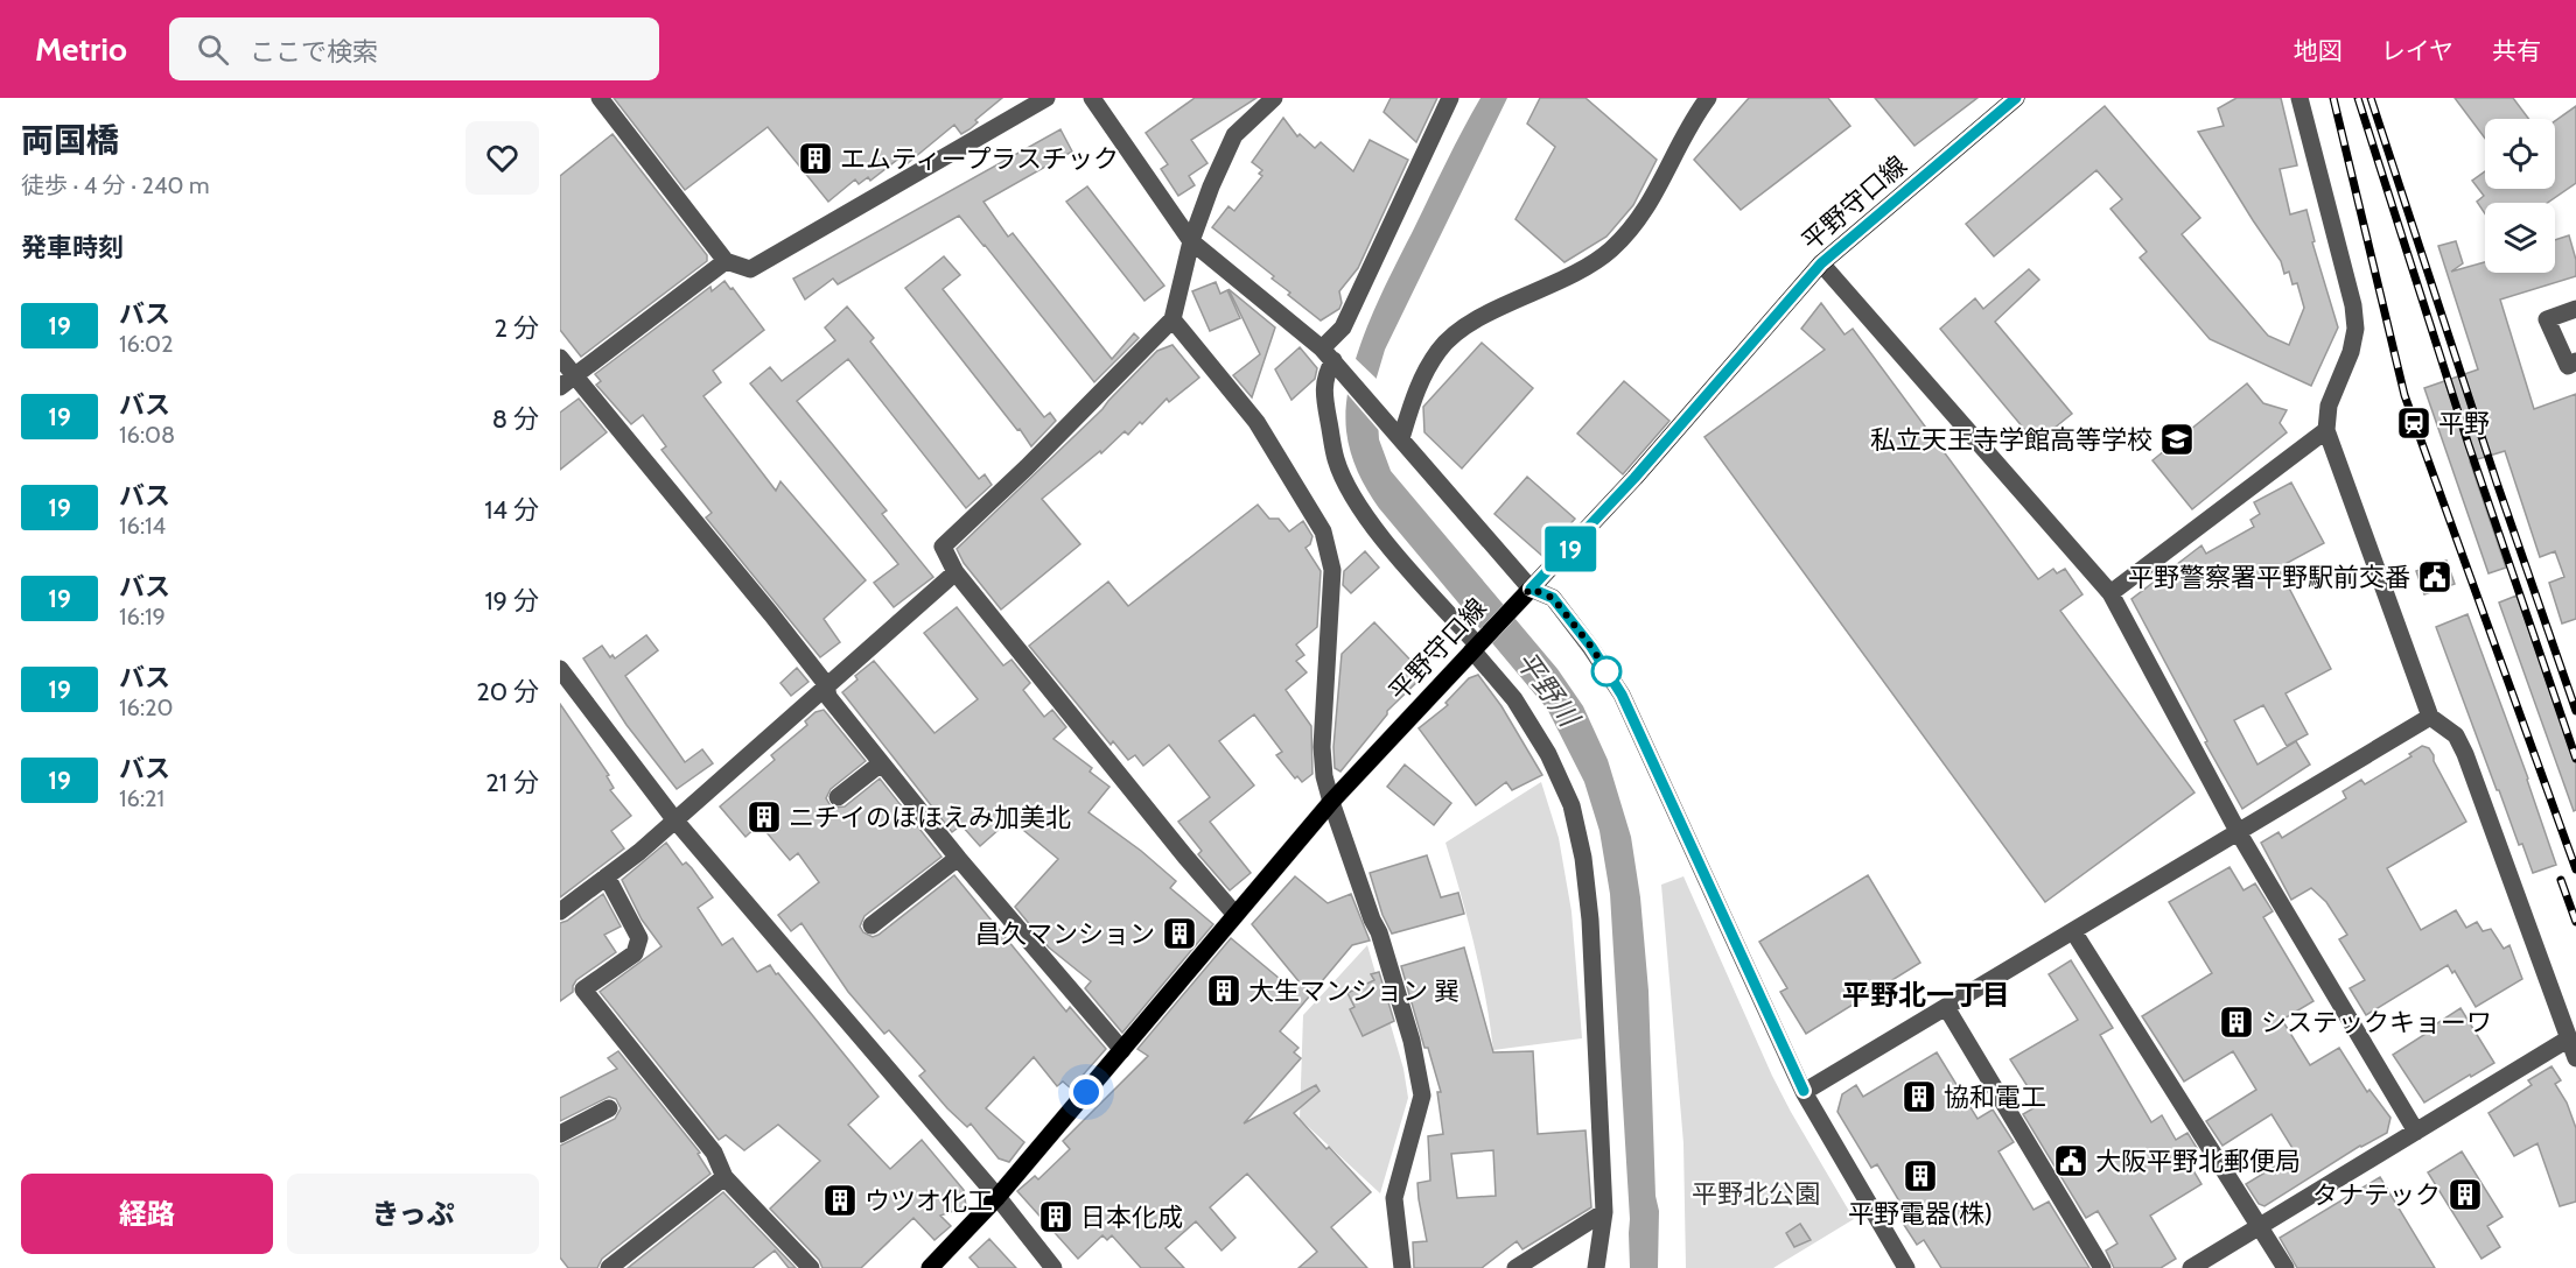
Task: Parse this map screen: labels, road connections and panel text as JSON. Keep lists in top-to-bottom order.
{
  "streets": {
    "main road": ["平野守口線"]
  },
  "districts": ["平野北一丁目"],
  "water": ["平野川"],
  "parks": ["平野北公園"],
  "places": {
    "building": [
      "エムティープラスチック",
      "ニチイのほほえみ加美北",
      "昌久マンション",
      "大生マンション 巽",
      "システックキョーワ",
      "協和電工",
      "平野電器(株)",
      "タナテック",
      "ウツオ化工",
      "日本化成"
    ],
    "station": ["平野"],
    "school or university": ["私立天王寺学館高等学校"],
    "public building": ["平野警察署平野駅前交番", "大阪平野北郵便局"]
  },
  "lines": ["bus line 19"],
  "page": {
    "header": "Metrio",
    "search": "ここで検索",
    "nav": ["地図", "レイヤ", "共有"],
    "heading": [
      ["両国橋", "徒歩 · 4 分 · 240 m"],
      "発車時刻"
    ],
    "on_map": "19",
    "list": [
      {
        "mark": "19",
        "name": "バス",
        "note": "16:02",
        "value": "2 分"
      },
      {
        "mark": "19",
        "name": "バス",
        "note": "16:08",
        "value": "8 分"
      },
      {
        "mark": "19",
        "name": "バス",
        "note": "16:14",
        "value": "14 分"
      },
      {
        "mark": "19",
        "name": "バス",
        "note": "16:19",
        "value": "19 分"
      },
      {
        "mark": "19",
        "name": "バス",
        "note": "16:20",
        "value": "20 分"
      },
      {
        "mark": "19",
        "name": "バス",
        "note": "16:21",
        "value": "21 分"
      }
    ],
    "buttons": ["経路", "きっぷ"]
  }
}
